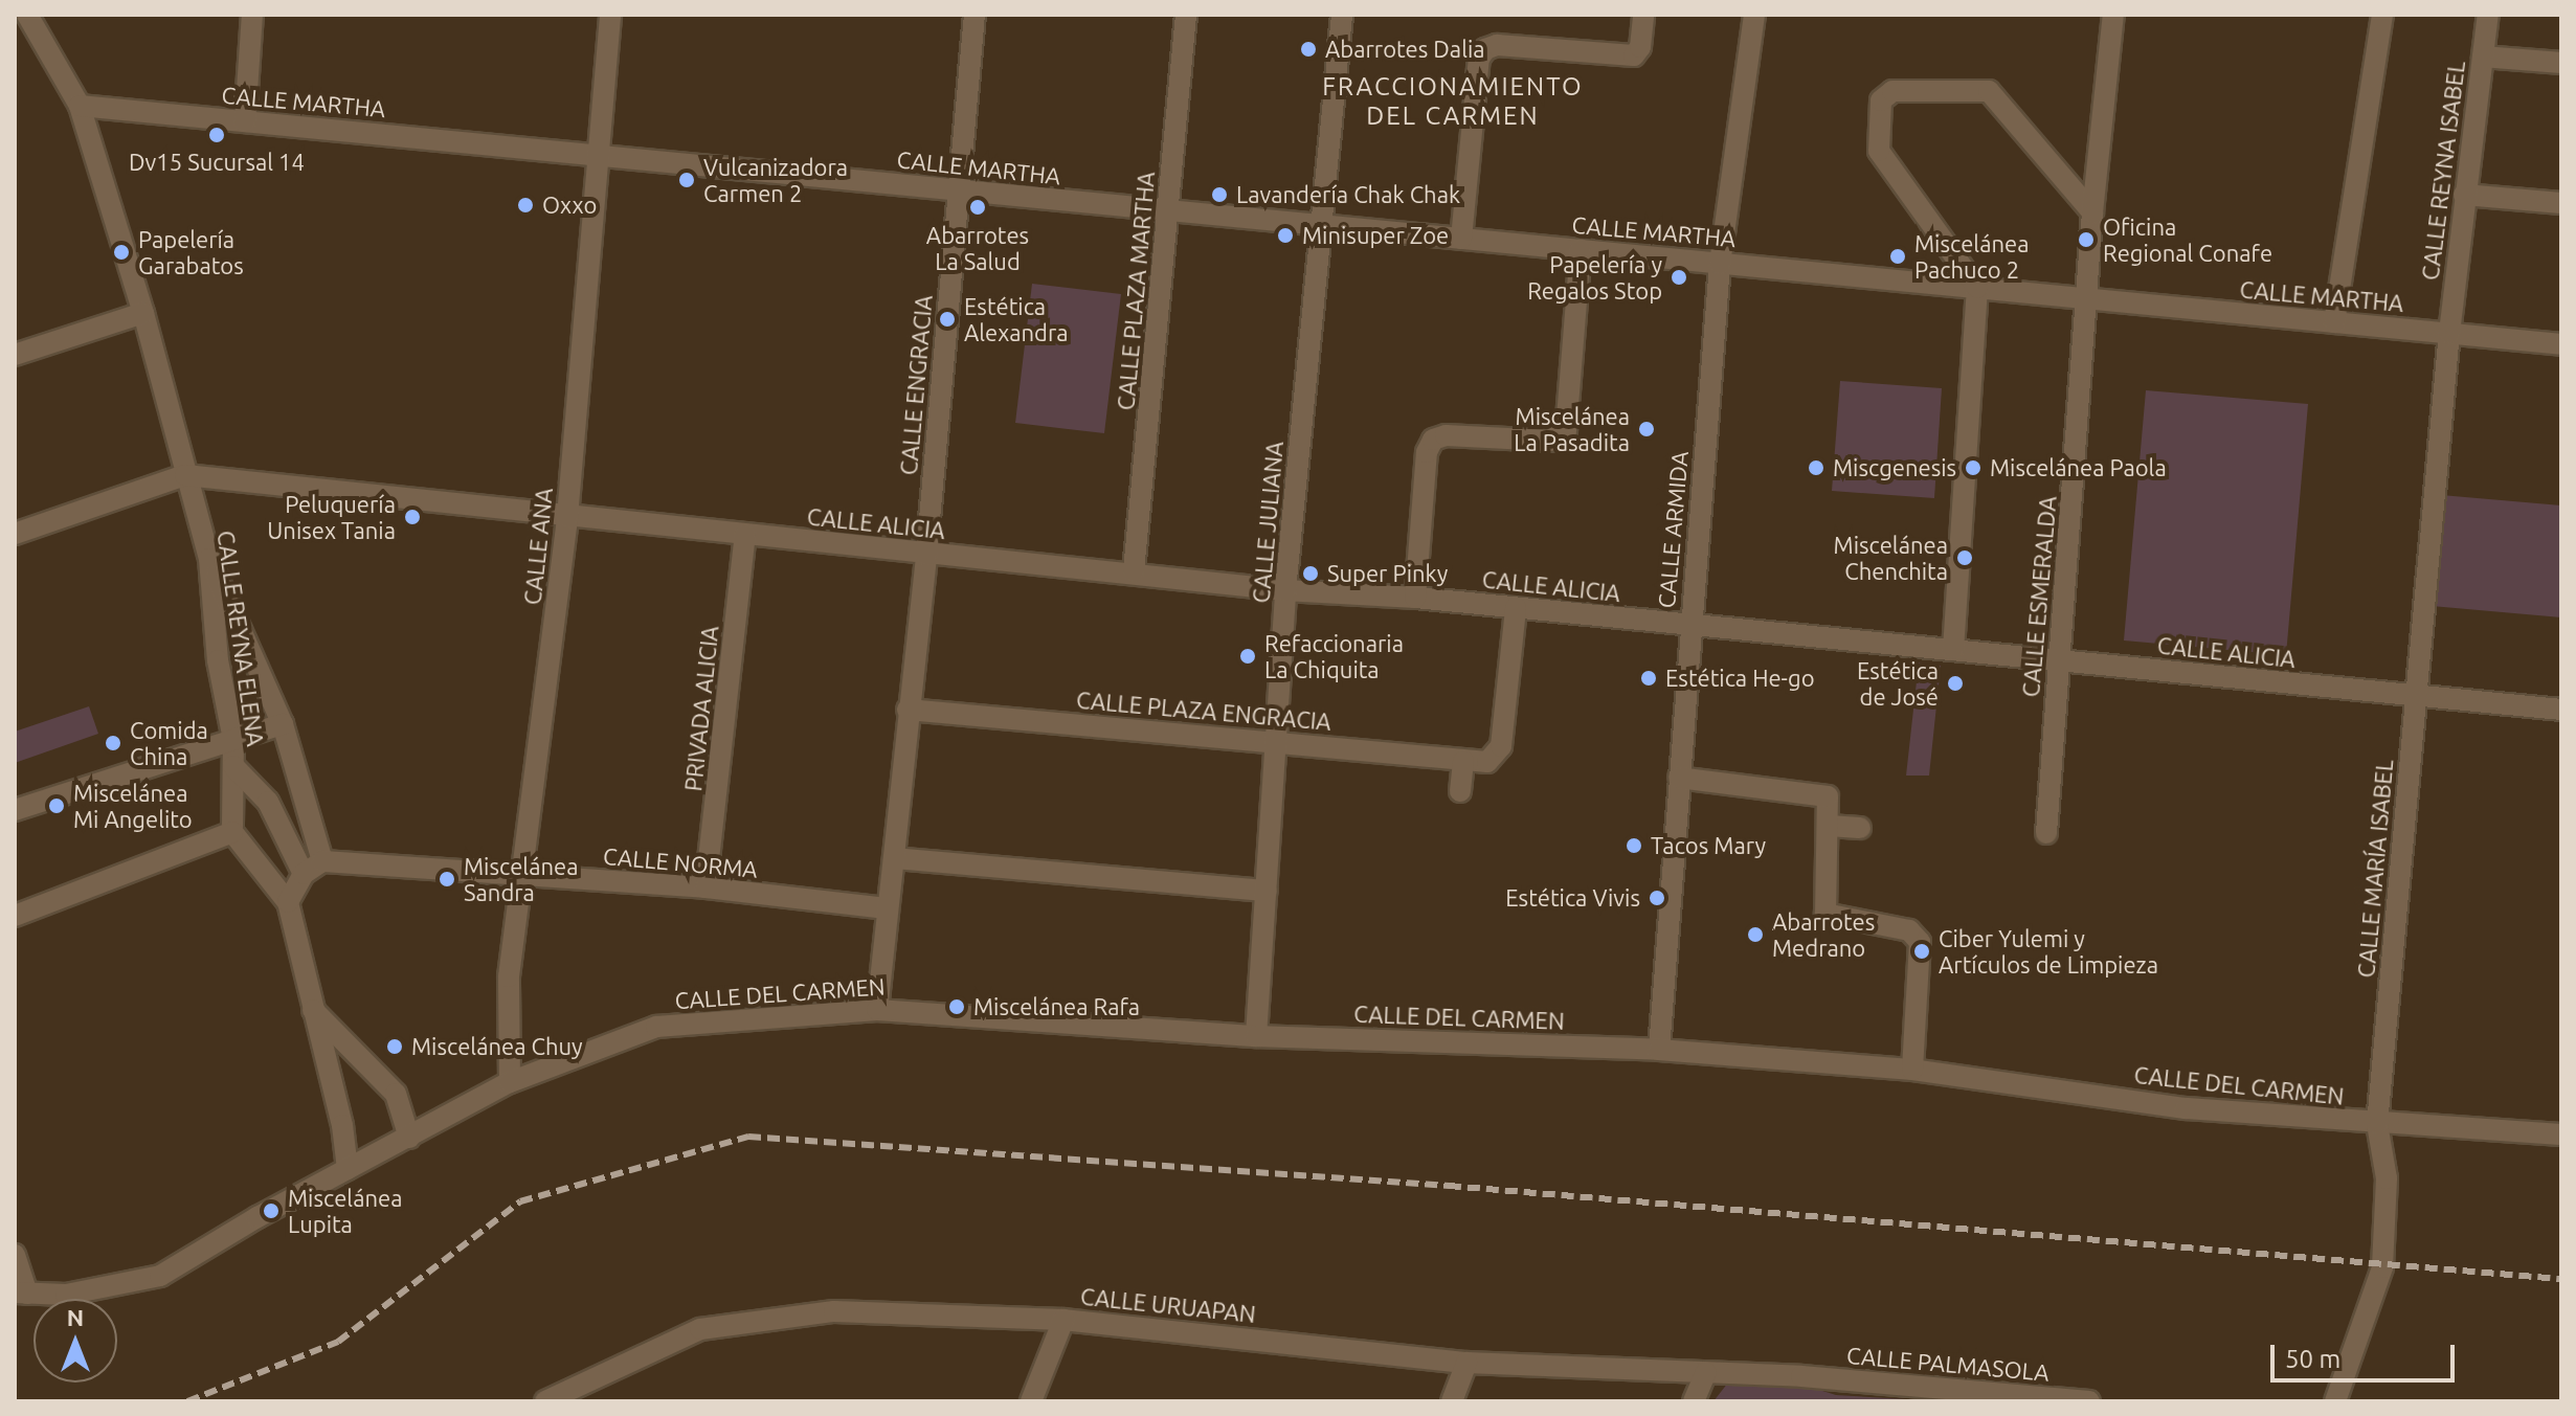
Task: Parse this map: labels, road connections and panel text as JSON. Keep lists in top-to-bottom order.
{
  "streets": {
    "street": [
      "CALLE MARTHA",
      "CALLE REYNA ISABEL",
      "CALLE PLAZA MARTHA",
      "CALLE ENGRACIA",
      "CALLE JULIANA",
      "CALLE ALICIA",
      "CALLE ARMIDA",
      "CALLE ANA",
      "CALLE ESMERALDA",
      "CALLE REYNA ELENA",
      "PRIVADA ALICIA",
      "CALLE PLAZA ENGRACIA",
      "CALLE NORMA",
      "CALLE MARÍA ISABEL",
      "CALLE DEL CARMEN",
      "CALLE URUAPAN",
      "CALLE PALMASOLA"
    ]
  },
  "crossings": [
    ["CALLE MARTHA", "CALLE REYNA ISABEL"],
    ["CALLE MARTHA", "CALLE PLAZA MARTHA"],
    ["CALLE MARTHA", "CALLE ENGRACIA"],
    ["CALLE MARTHA", "CALLE JULIANA"],
    ["CALLE MARTHA", "CALLE ARMIDA"],
    ["CALLE MARTHA", "CALLE ANA"],
    ["CALLE MARTHA", "CALLE ESMERALDA"],
    ["CALLE MARTHA", "CALLE REYNA ELENA"],
    ["CALLE MARTHA", "CALLE MARÍA ISABEL"],
    ["CALLE REYNA ISABEL", "CALLE MARÍA ISABEL"],
    ["CALLE PLAZA MARTHA", "CALLE ALICIA"],
    ["CALLE ENGRACIA", "CALLE ALICIA"],
    ["CALLE ENGRACIA", "CALLE PLAZA ENGRACIA"],
    ["CALLE ENGRACIA", "CALLE NORMA"],
    ["CALLE ENGRACIA", "CALLE DEL CARMEN"],
    ["CALLE JULIANA", "CALLE ALICIA"],
    ["CALLE JULIANA", "CALLE PLAZA ENGRACIA"],
    ["CALLE JULIANA", "CALLE DEL CARMEN"],
    ["CALLE ALICIA", "CALLE ARMIDA"],
    ["CALLE ALICIA", "CALLE ANA"],
    ["CALLE ALICIA", "CALLE ESMERALDA"],
    ["CALLE ALICIA", "CALLE REYNA ELENA"],
    ["CALLE ALICIA", "PRIVADA ALICIA"],
    ["CALLE ALICIA", "CALLE PLAZA ENGRACIA"],
    ["CALLE ALICIA", "CALLE MARÍA ISABEL"],
    ["CALLE ARMIDA", "CALLE DEL CARMEN"],
    ["CALLE ANA", "CALLE NORMA"],
    ["CALLE ANA", "CALLE DEL CARMEN"],
    ["PRIVADA ALICIA", "CALLE NORMA"],
    ["CALLE MARÍA ISABEL", "CALLE DEL CARMEN"],
    ["CALLE URUAPAN", "CALLE PALMASOLA"]
  ],
  "districts": ["FRACCIONAMIENTO DEL CARMEN"],
  "places": [
    "Abarrotes Dalia",
    "Dv15 Sucursal 14",
    "Vulcanizadora Carmen 2",
    "Lavandería Chak Chak",
    "Oxxo",
    "Abarrotes La Salud",
    "Minisuper Zoe",
    "Oficina Regional Conafe",
    "Papelería Garabatos",
    "Miscelánea Pachuco 2",
    "Papelería y Regalos Stop",
    "Estética Alexandra",
    "Miscelánea La Pasadita",
    "Miscgenesis",
    "Miscelánea Paola",
    "Peluquería Unisex Tania",
    "Miscelánea Chenchita",
    "Super Pinky",
    "Refaccionaria La Chiquita",
    "Estética He-go",
    "Estética de José",
    "Comida China",
    "Miscelánea Mi Angelito",
    "Tacos Mary",
    "Miscelánea Sandra",
    "Estética Vivis",
    "Abarrotes Medrano",
    "Ciber Yulemi y Artículos de Limpieza",
    "Miscelánea Rafa",
    "Miscelánea Chuy",
    "Miscelánea Lupita"
  ],
  "scale_bar": "50 m",
  "north": "top"
}
